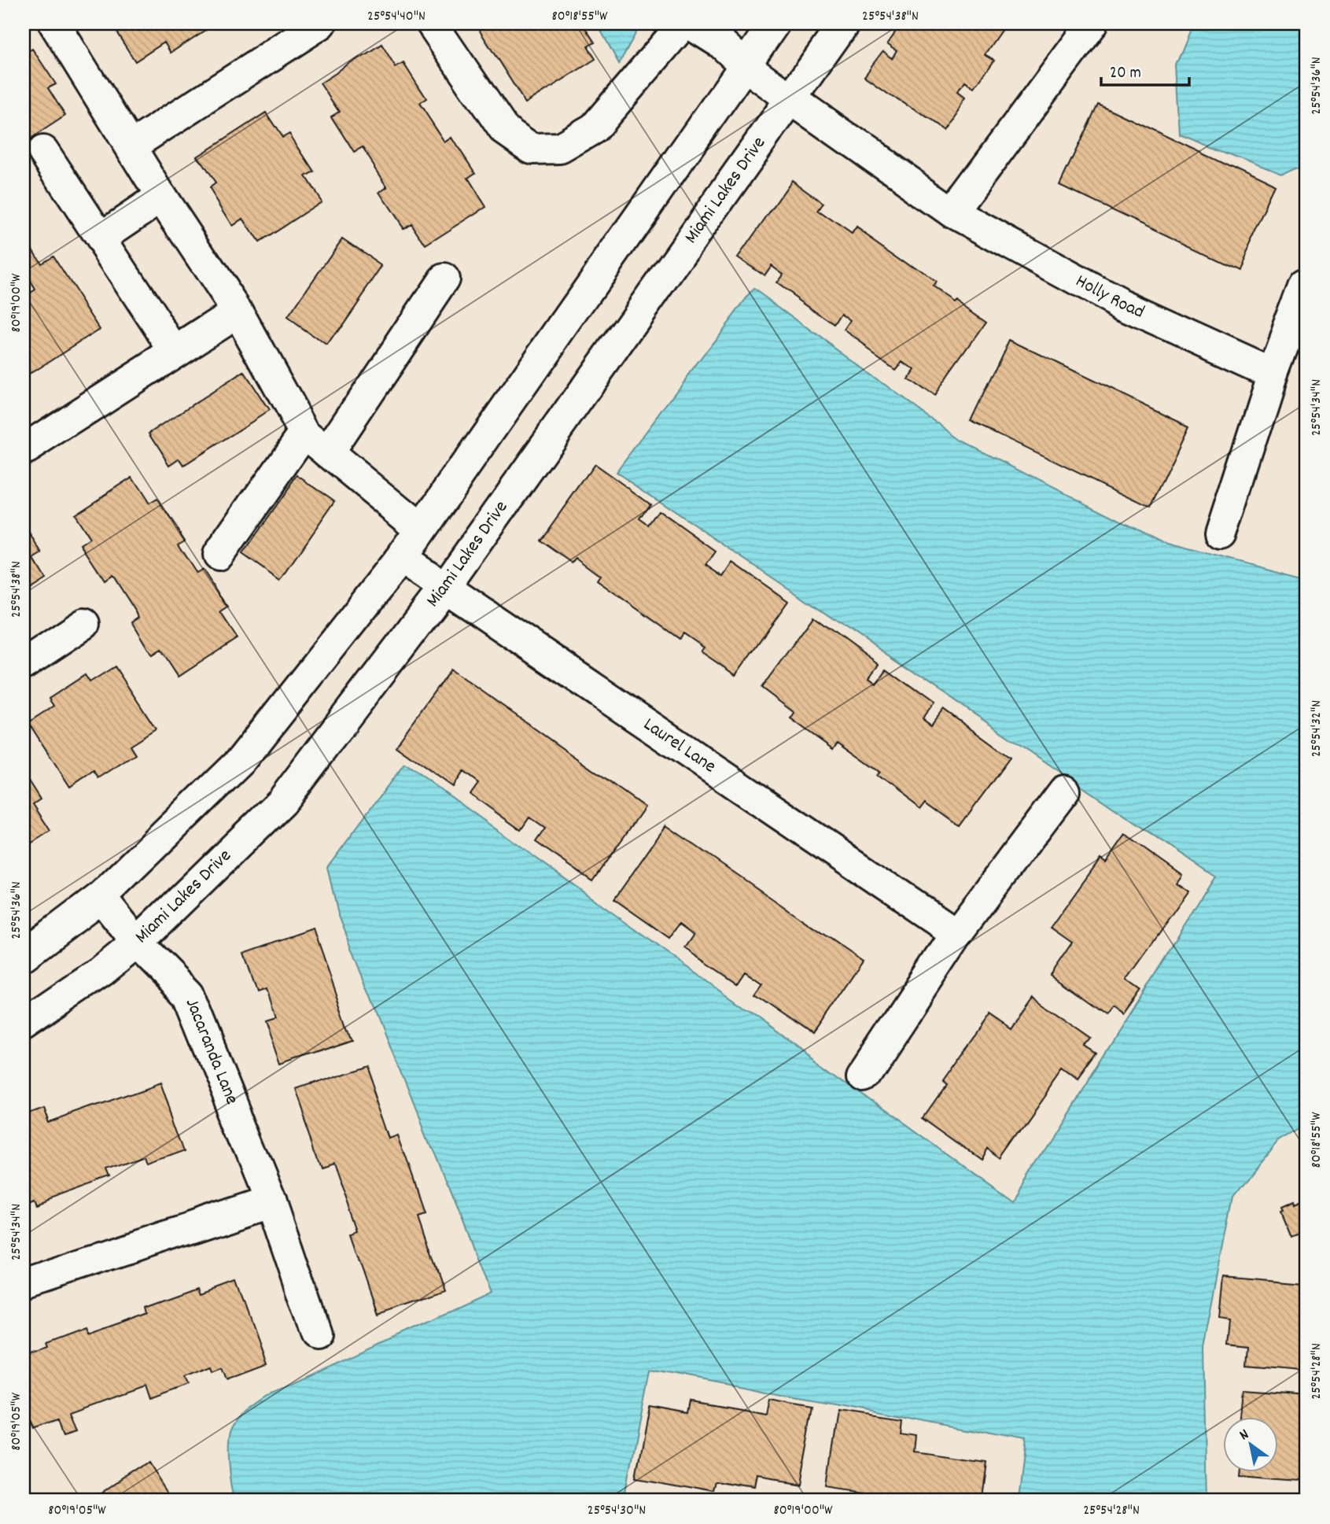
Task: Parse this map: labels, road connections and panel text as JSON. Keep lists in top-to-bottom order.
{
  "streets": {
    "street": [
      "Miami Lakes Drive",
      "Holly Road",
      "Laurel Lane",
      "Jacaranda Lane"
    ]
  },
  "crossings": [
    ["Miami Lakes Drive", "Holly Road"],
    ["Miami Lakes Drive", "Laurel Lane"],
    ["Miami Lakes Drive", "Jacaranda Lane"]
  ],
  "scale_bar": "20 m",
  "north": "top left",
  "coordinates": [
    "25°54'40\"N",
    "80°18'55\"W",
    "25°54'38\"N",
    "25°54'36\"N",
    "80°19'00\"W",
    "25°54'34\"N",
    "25°54'32\"N",
    "25°54'28\"N",
    "80°19'05\"W",
    "25°54'30\"N"
  ]
}
